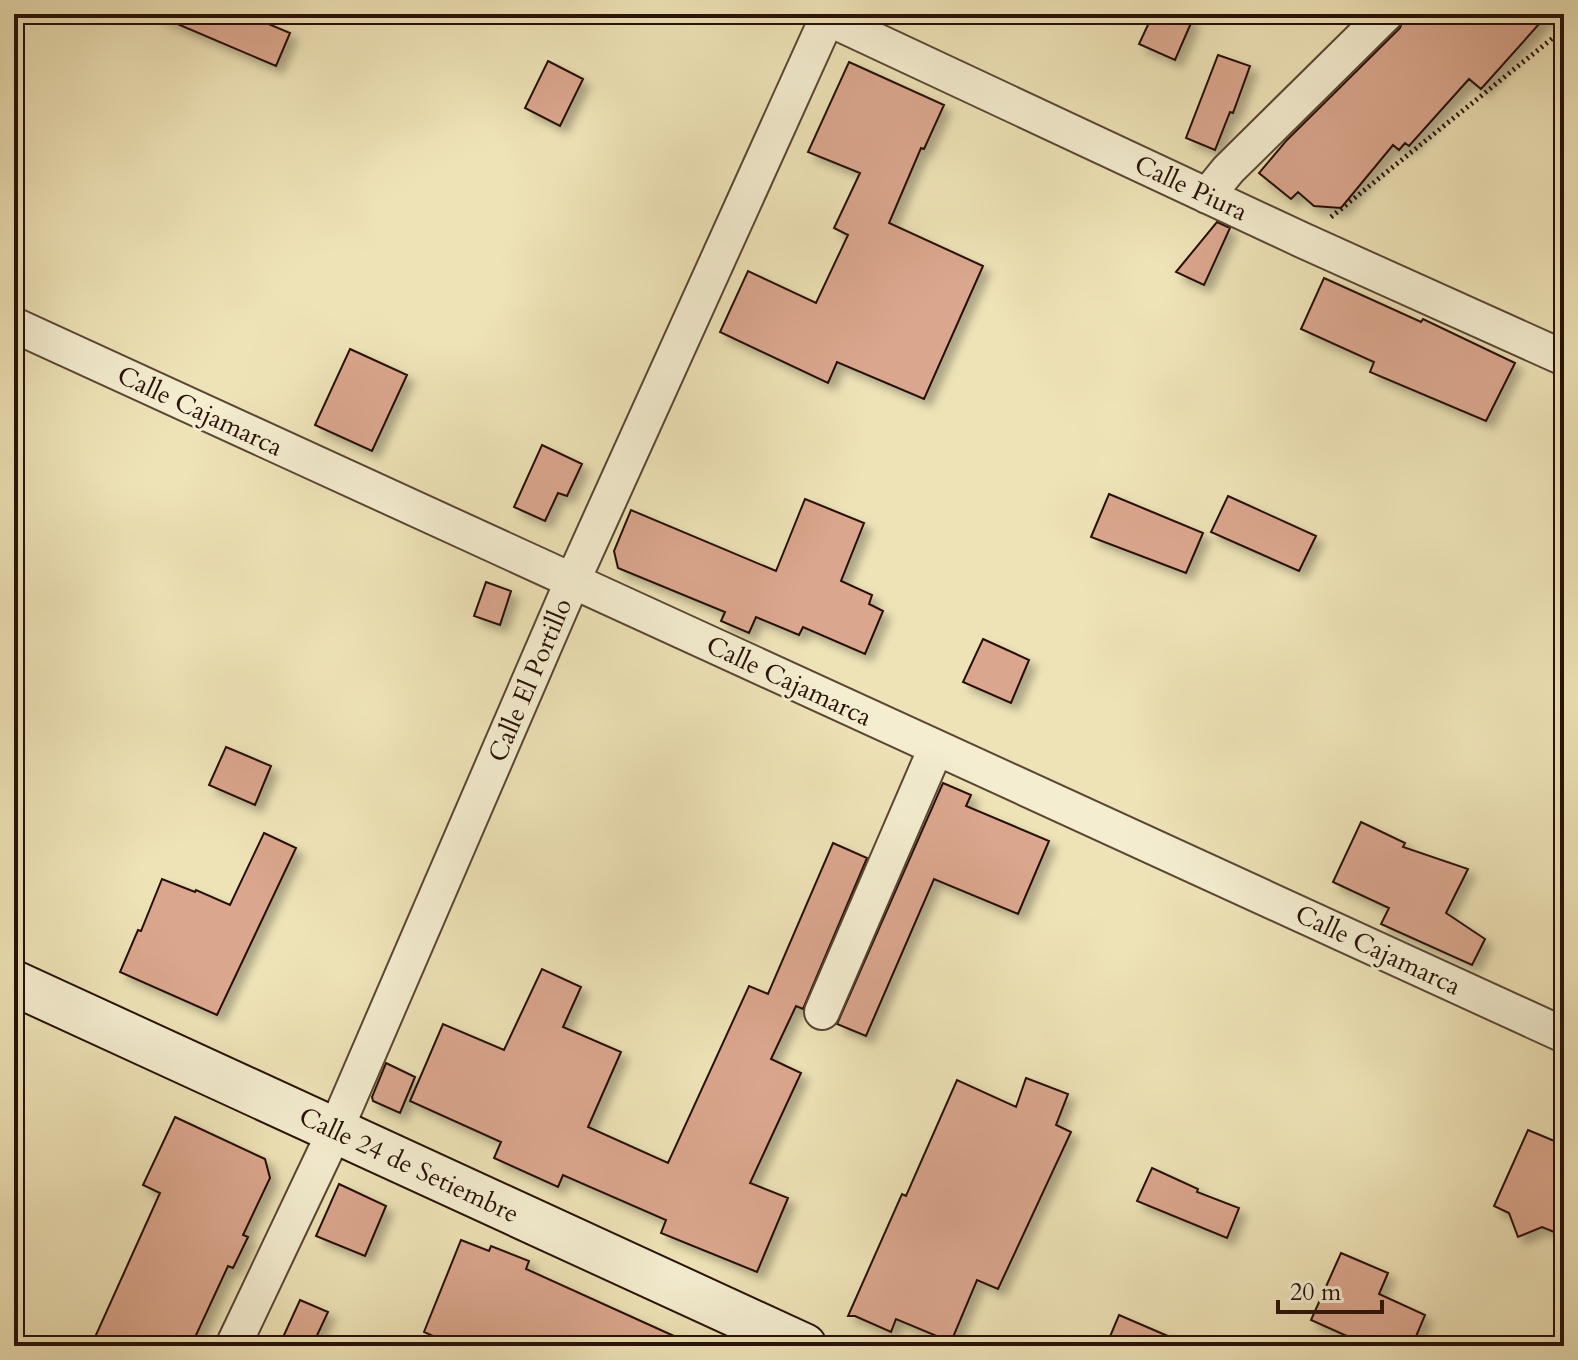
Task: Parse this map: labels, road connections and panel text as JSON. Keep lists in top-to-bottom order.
{
  "streets": {
    "street": [
      "Calle Piura",
      "Calle Cajamarca",
      "Calle El Portillo",
      "Calle 24 de Setiembre"
    ]
  },
  "crossings": [
    ["Calle Piura", "Calle El Portillo"],
    ["Calle Cajamarca", "Calle El Portillo"],
    ["Calle El Portillo", "Calle 24 de Setiembre"]
  ],
  "scale_bar": "20 m"
}
